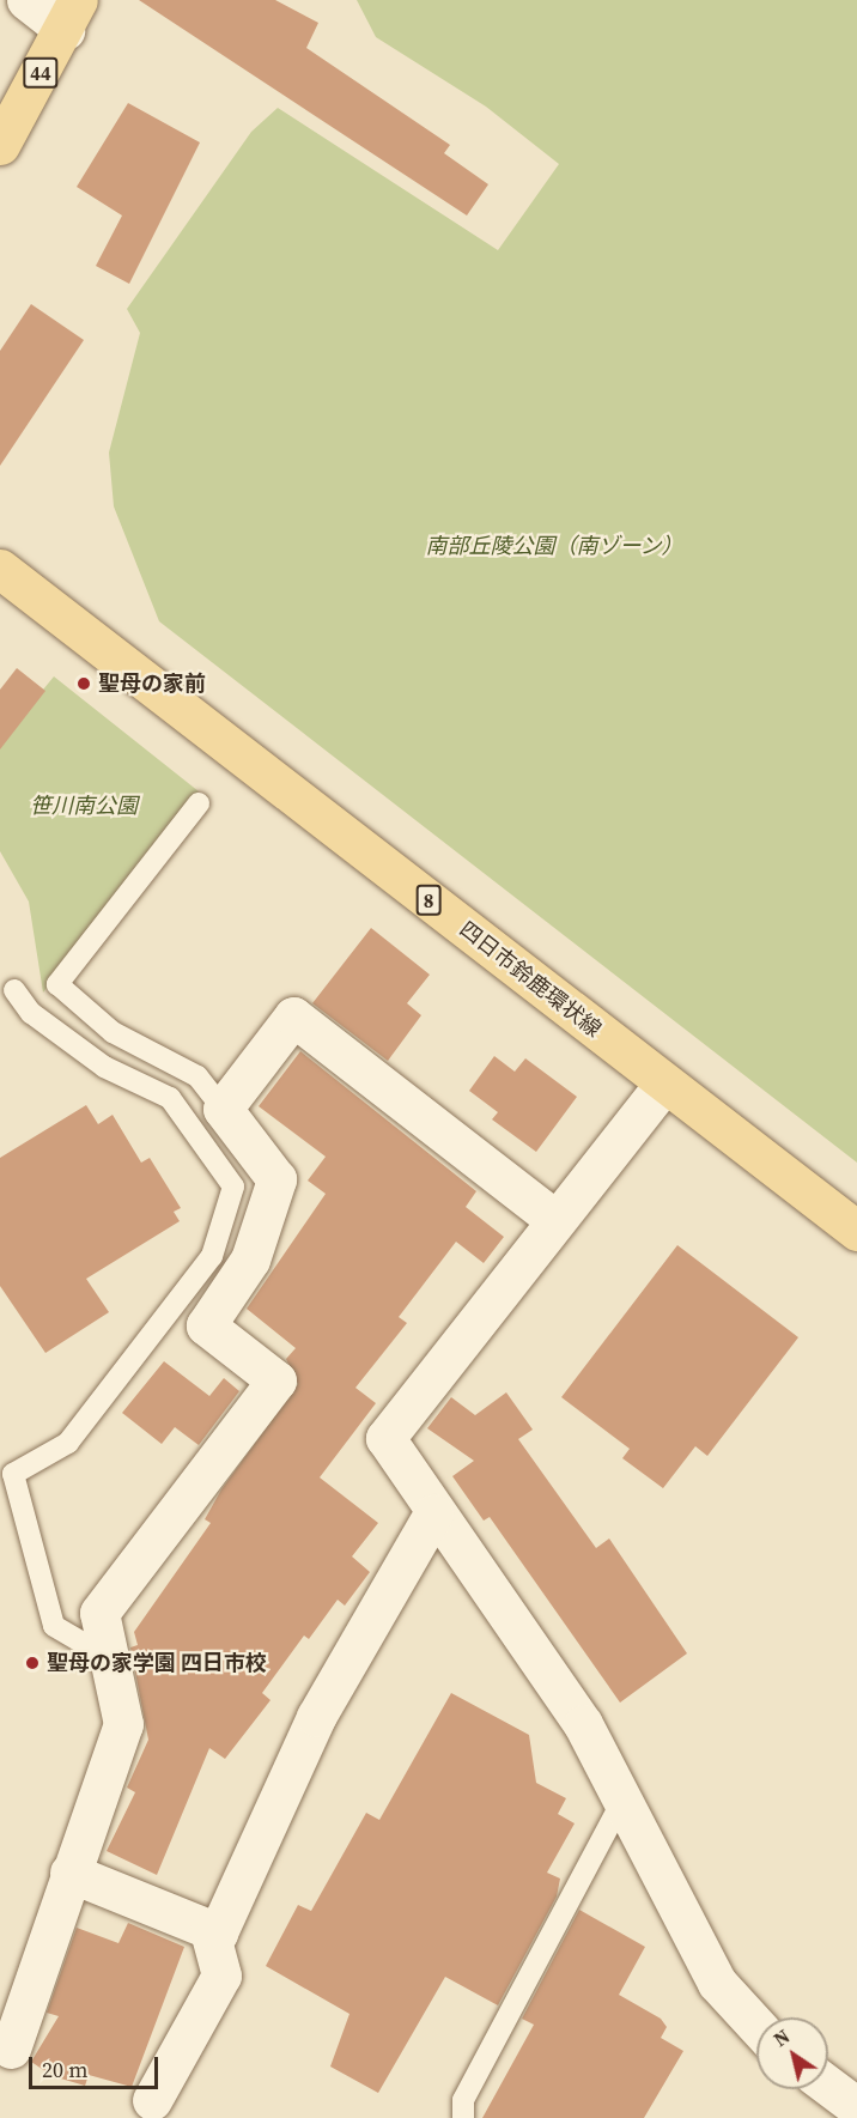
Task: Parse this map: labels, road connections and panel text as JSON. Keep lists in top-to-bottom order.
{
  "streets": {
    "main road": ["44", "8", "四日市鈴鹿環状線"]
  },
  "parks": ["南部丘陵公園（南ゾーン）", "笹川南公園"],
  "places": ["聖母の家前", "聖母の家学園 四日市校"],
  "scale_bar": "20 m",
  "north": "top left"
}
